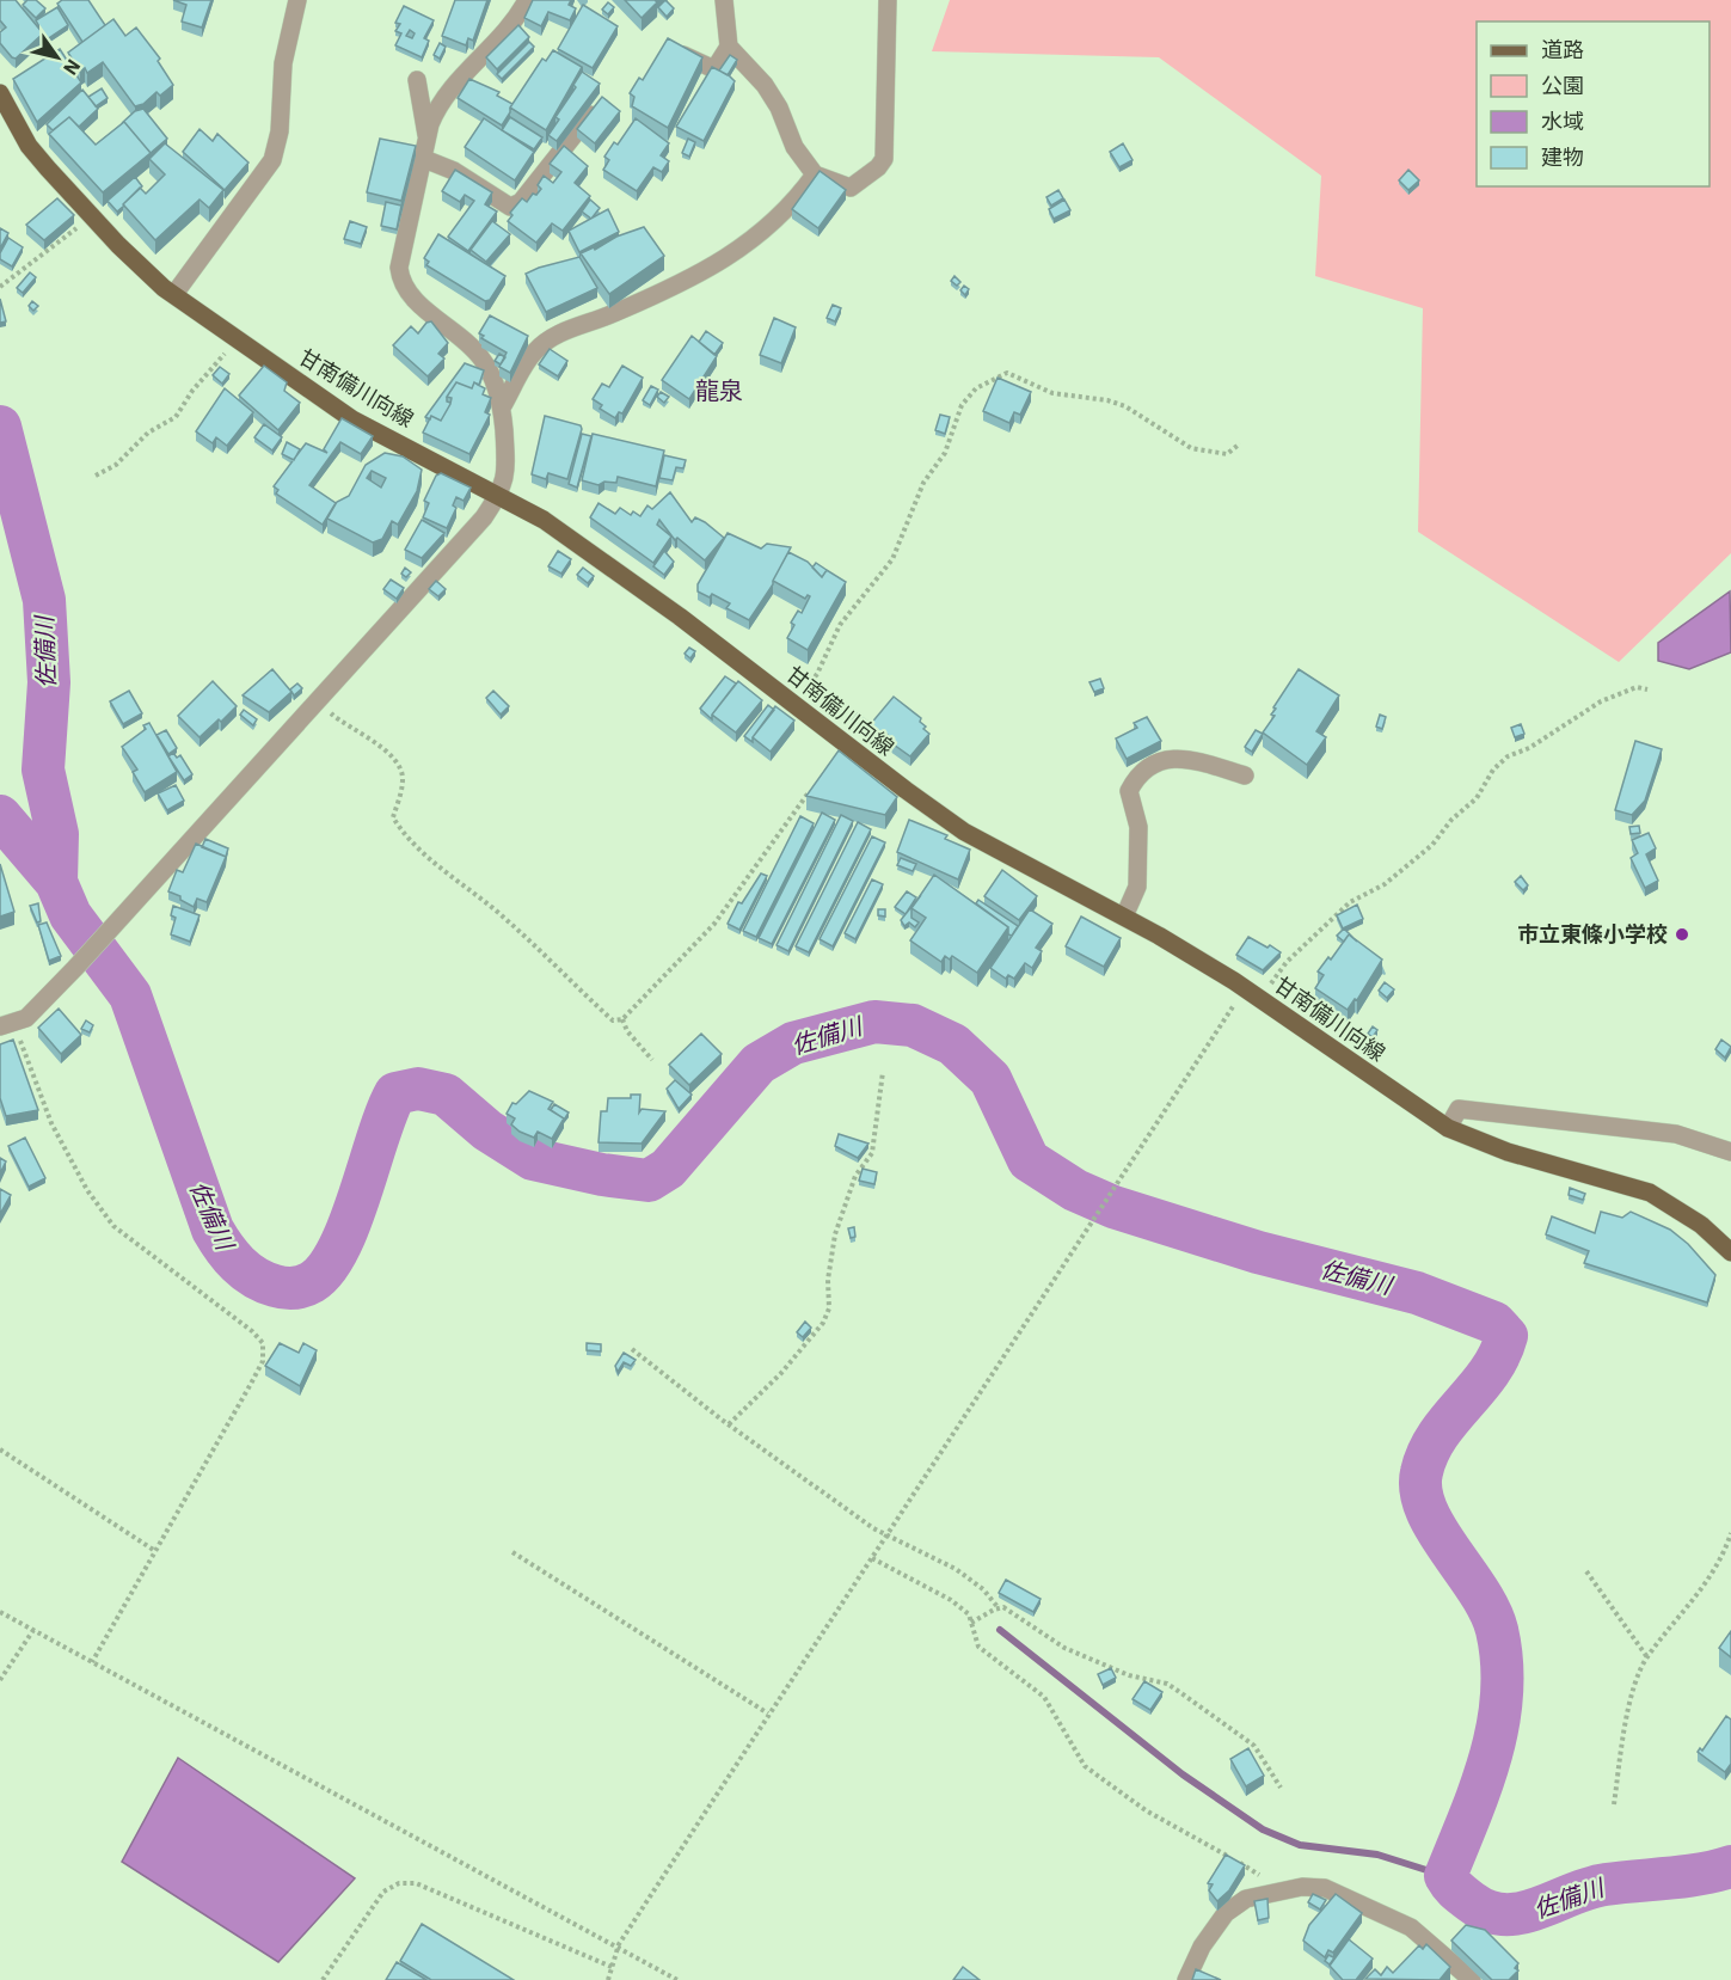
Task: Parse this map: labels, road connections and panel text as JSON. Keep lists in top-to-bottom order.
{
  "streets": {
    "main road": ["甘南備川向線"]
  },
  "districts": ["龍泉"],
  "water": ["佐備川"],
  "places": ["市立東條小学校"],
  "legend": [
    "道路",
    "公園",
    "水域",
    "建物"
  ],
  "north": "bottom right"
}
